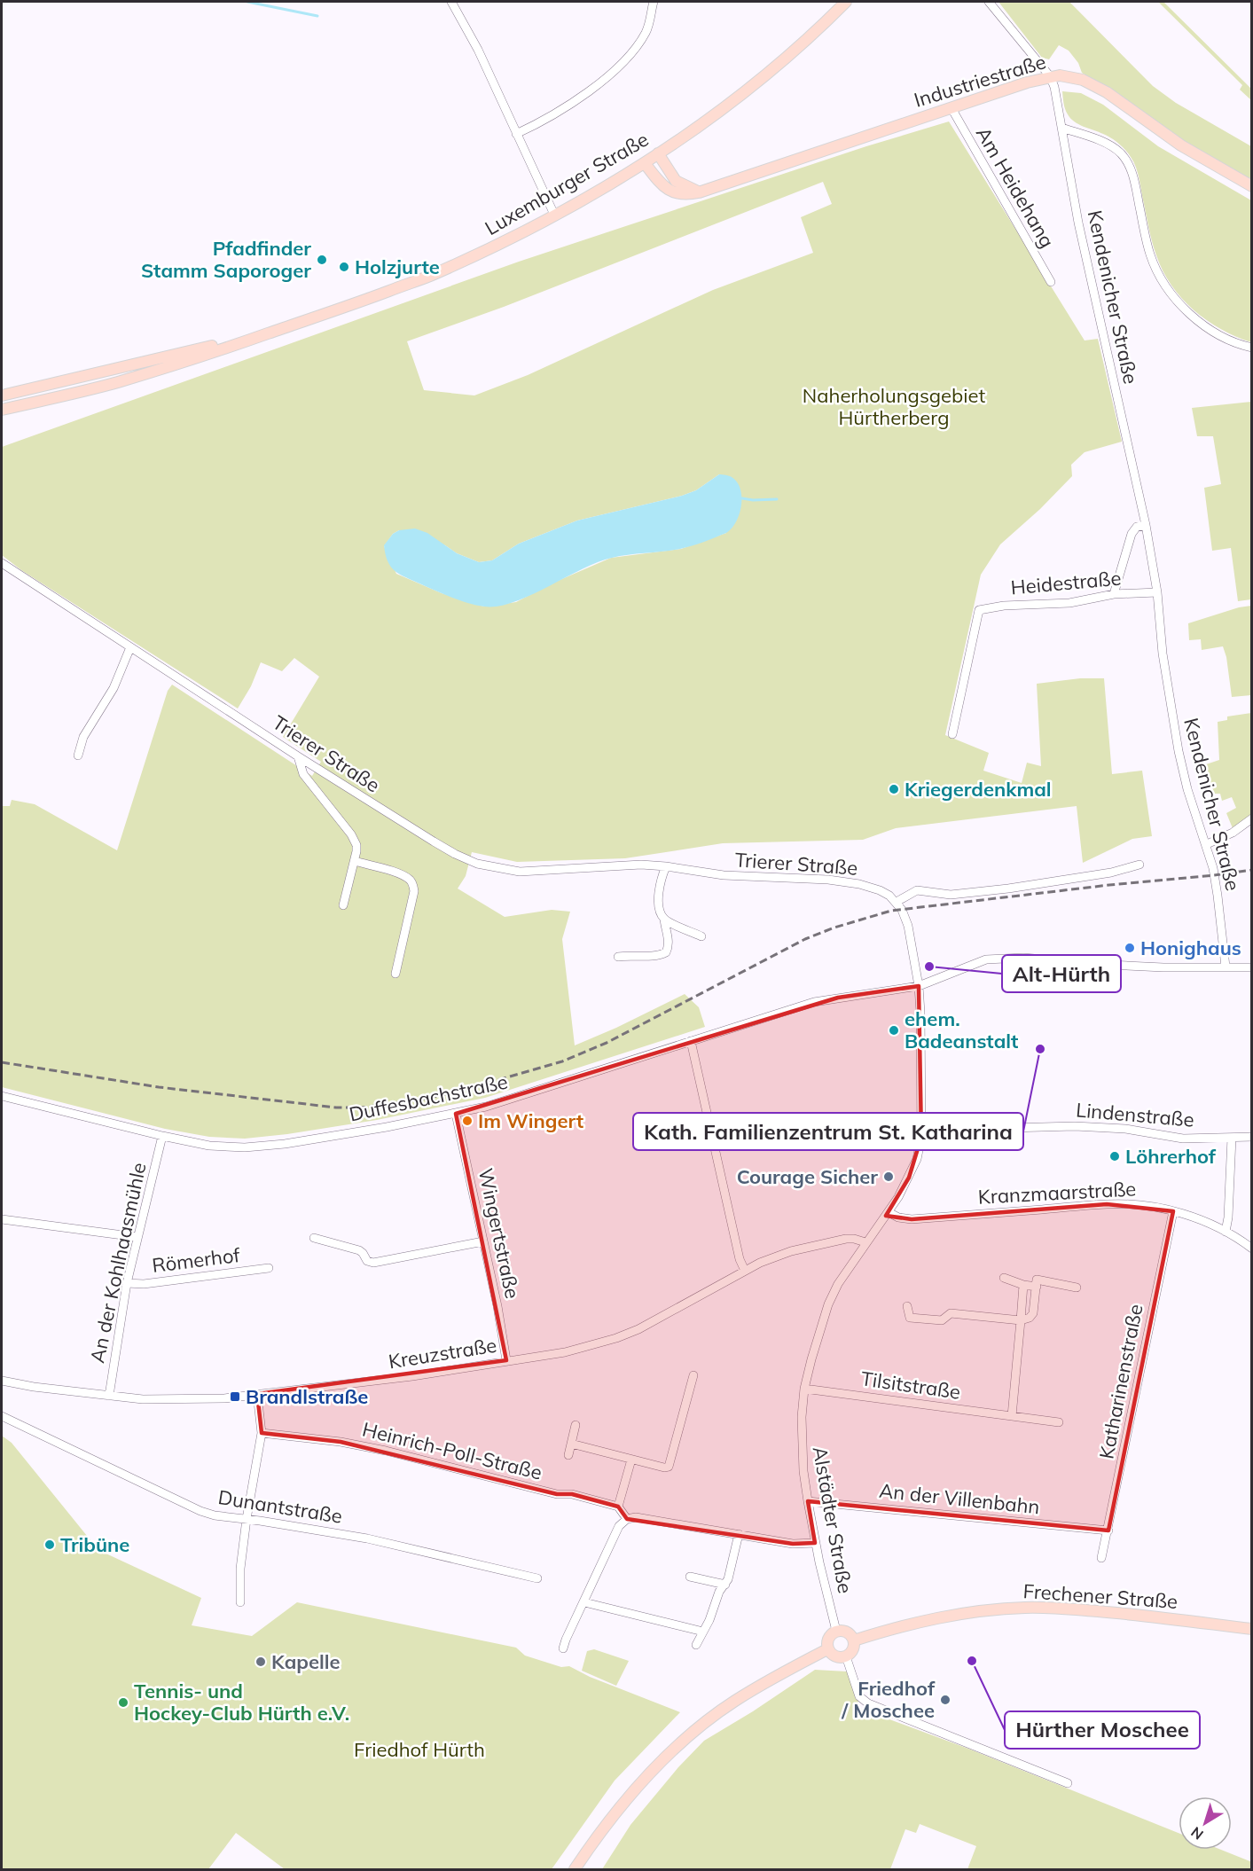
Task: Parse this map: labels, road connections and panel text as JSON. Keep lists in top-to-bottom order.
{
  "streets": {
    "main road": ["Industriestraße", "Luxemburger Straße", "Frechener Straße"],
    "street": [
      "Am Heidehang",
      "Kendenicher Straße",
      "Heidestraße",
      "Trierer Straße",
      "Duffesbachstraße",
      "Lindenstraße",
      "Kranzmaarstraße",
      "Wingertstraße",
      "Römerhof",
      "An der Kohlhaasmühle",
      "Kreuzstraße",
      "Katharinenstraße",
      "Tilsitstraße",
      "Heinrich-Poll-Straße",
      "An der Villenbahn",
      "Dunantstraße",
      "Alstädter Straße"
    ]
  },
  "crossings": [
    ["Industriestraße", "Luxemburger Straße"],
    ["Industriestraße", "Am Heidehang"],
    ["Industriestraße", "Kendenicher Straße"],
    ["Kendenicher Straße", "Heidestraße"],
    ["Kendenicher Straße", "Duffesbachstraße"],
    ["Duffesbachstraße", "Wingertstraße"],
    ["Duffesbachstraße", "An der Kohlhaasmühle"],
    ["Duffesbachstraße", "Alstädter Straße"],
    ["Lindenstraße", "Alstädter Straße"],
    ["Kranzmaarstraße", "Katharinenstraße"],
    ["Kranzmaarstraße", "Alstädter Straße"],
    ["Wingertstraße", "Kreuzstraße"],
    ["Römerhof", "An der Kohlhaasmühle"],
    ["An der Kohlhaasmühle", "Kreuzstraße"],
    ["Kreuzstraße", "Alstädter Straße"],
    ["Katharinenstraße", "An der Villenbahn"],
    ["Tilsitstraße", "Alstädter Straße"],
    ["An der Villenbahn", "Alstädter Straße"],
    ["Alstädter Straße", "Frechener Straße"]
  ],
  "parks": ["Naherholungsgebiet Hürtherberg", "Friedhof Hürth"],
  "places": {
    "other": [
      "Pfadfinder Stamm Saporoger",
      "Holzjurte",
      "Kriegerdenkmal",
      "Honighaus",
      "Alt-Hürth",
      "ehem. Badeanstalt",
      "Kath. Familienzentrum St. Katharina",
      "Im Wingert",
      "Löhrerhof",
      "Courage Sicher",
      "Tribüne",
      "Hürther Moschee",
      "Kapelle",
      "Friedhof / Moschee",
      "Tennis- und Hockey-Club Hürth e.V."
    ],
    "transit": ["Brandlstraße"]
  },
  "north": "bottom left"
}
